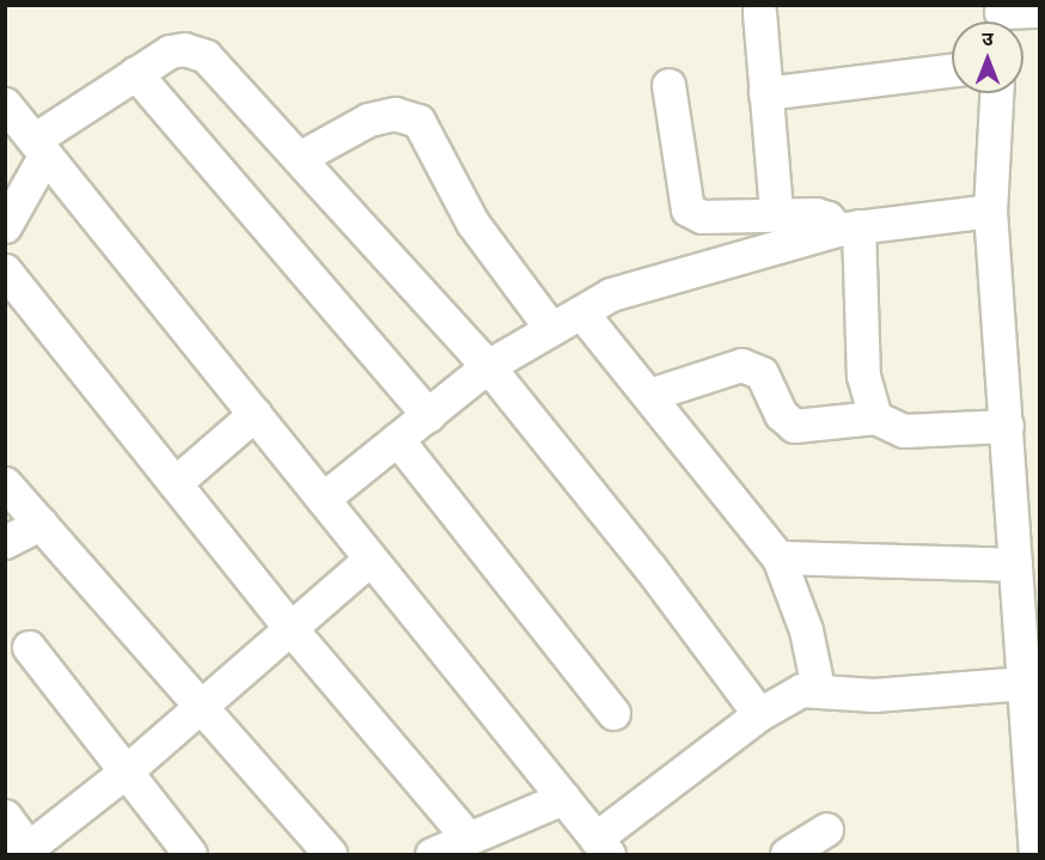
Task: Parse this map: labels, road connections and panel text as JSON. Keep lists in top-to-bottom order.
{
  "north": "top"
}
